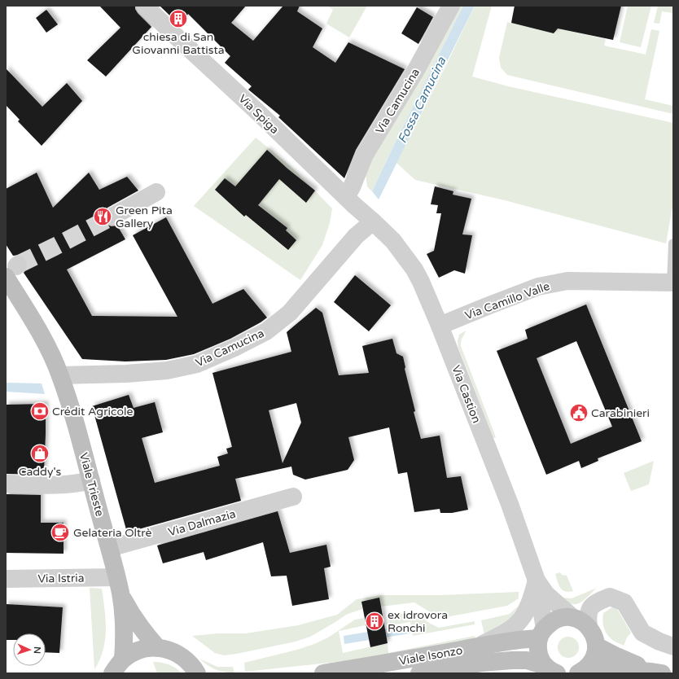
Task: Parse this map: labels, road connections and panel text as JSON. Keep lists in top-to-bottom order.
{
  "streets": {
    "main road": ["Viale Trieste", "Viale Isonzo"],
    "street": [
      "Via Camucina",
      "Via Spiga",
      "Via Camillo Valle",
      "Via Castion",
      "Via Dalmazia",
      "Via Istria"
    ]
  },
  "crossings": [
    ["Via Camucina", "Via Spiga"],
    ["Via Camucina", "Via Castion"],
    ["Via Camucina", "Viale Trieste"],
    ["Via Spiga", "Via Castion"],
    ["Via Camillo Valle", "Via Castion"],
    ["Via Castion", "Viale Isonzo"],
    ["Viale Trieste", "Via Dalmazia"],
    ["Viale Trieste", "Via Istria"]
  ],
  "water": ["Fossa Camucina"],
  "places": {
    "building": ["chiesa di San Giovanni Battista", "ex idrovora Ronchi"],
    "restaurant": ["Green Pita Gallery"],
    "bank": ["Crédit Agricole"],
    "public building": ["Carabinieri"],
    "shop": ["Caddy's"],
    "cafe": ["Gelateria Oltrè"]
  },
  "north": "right"
}
